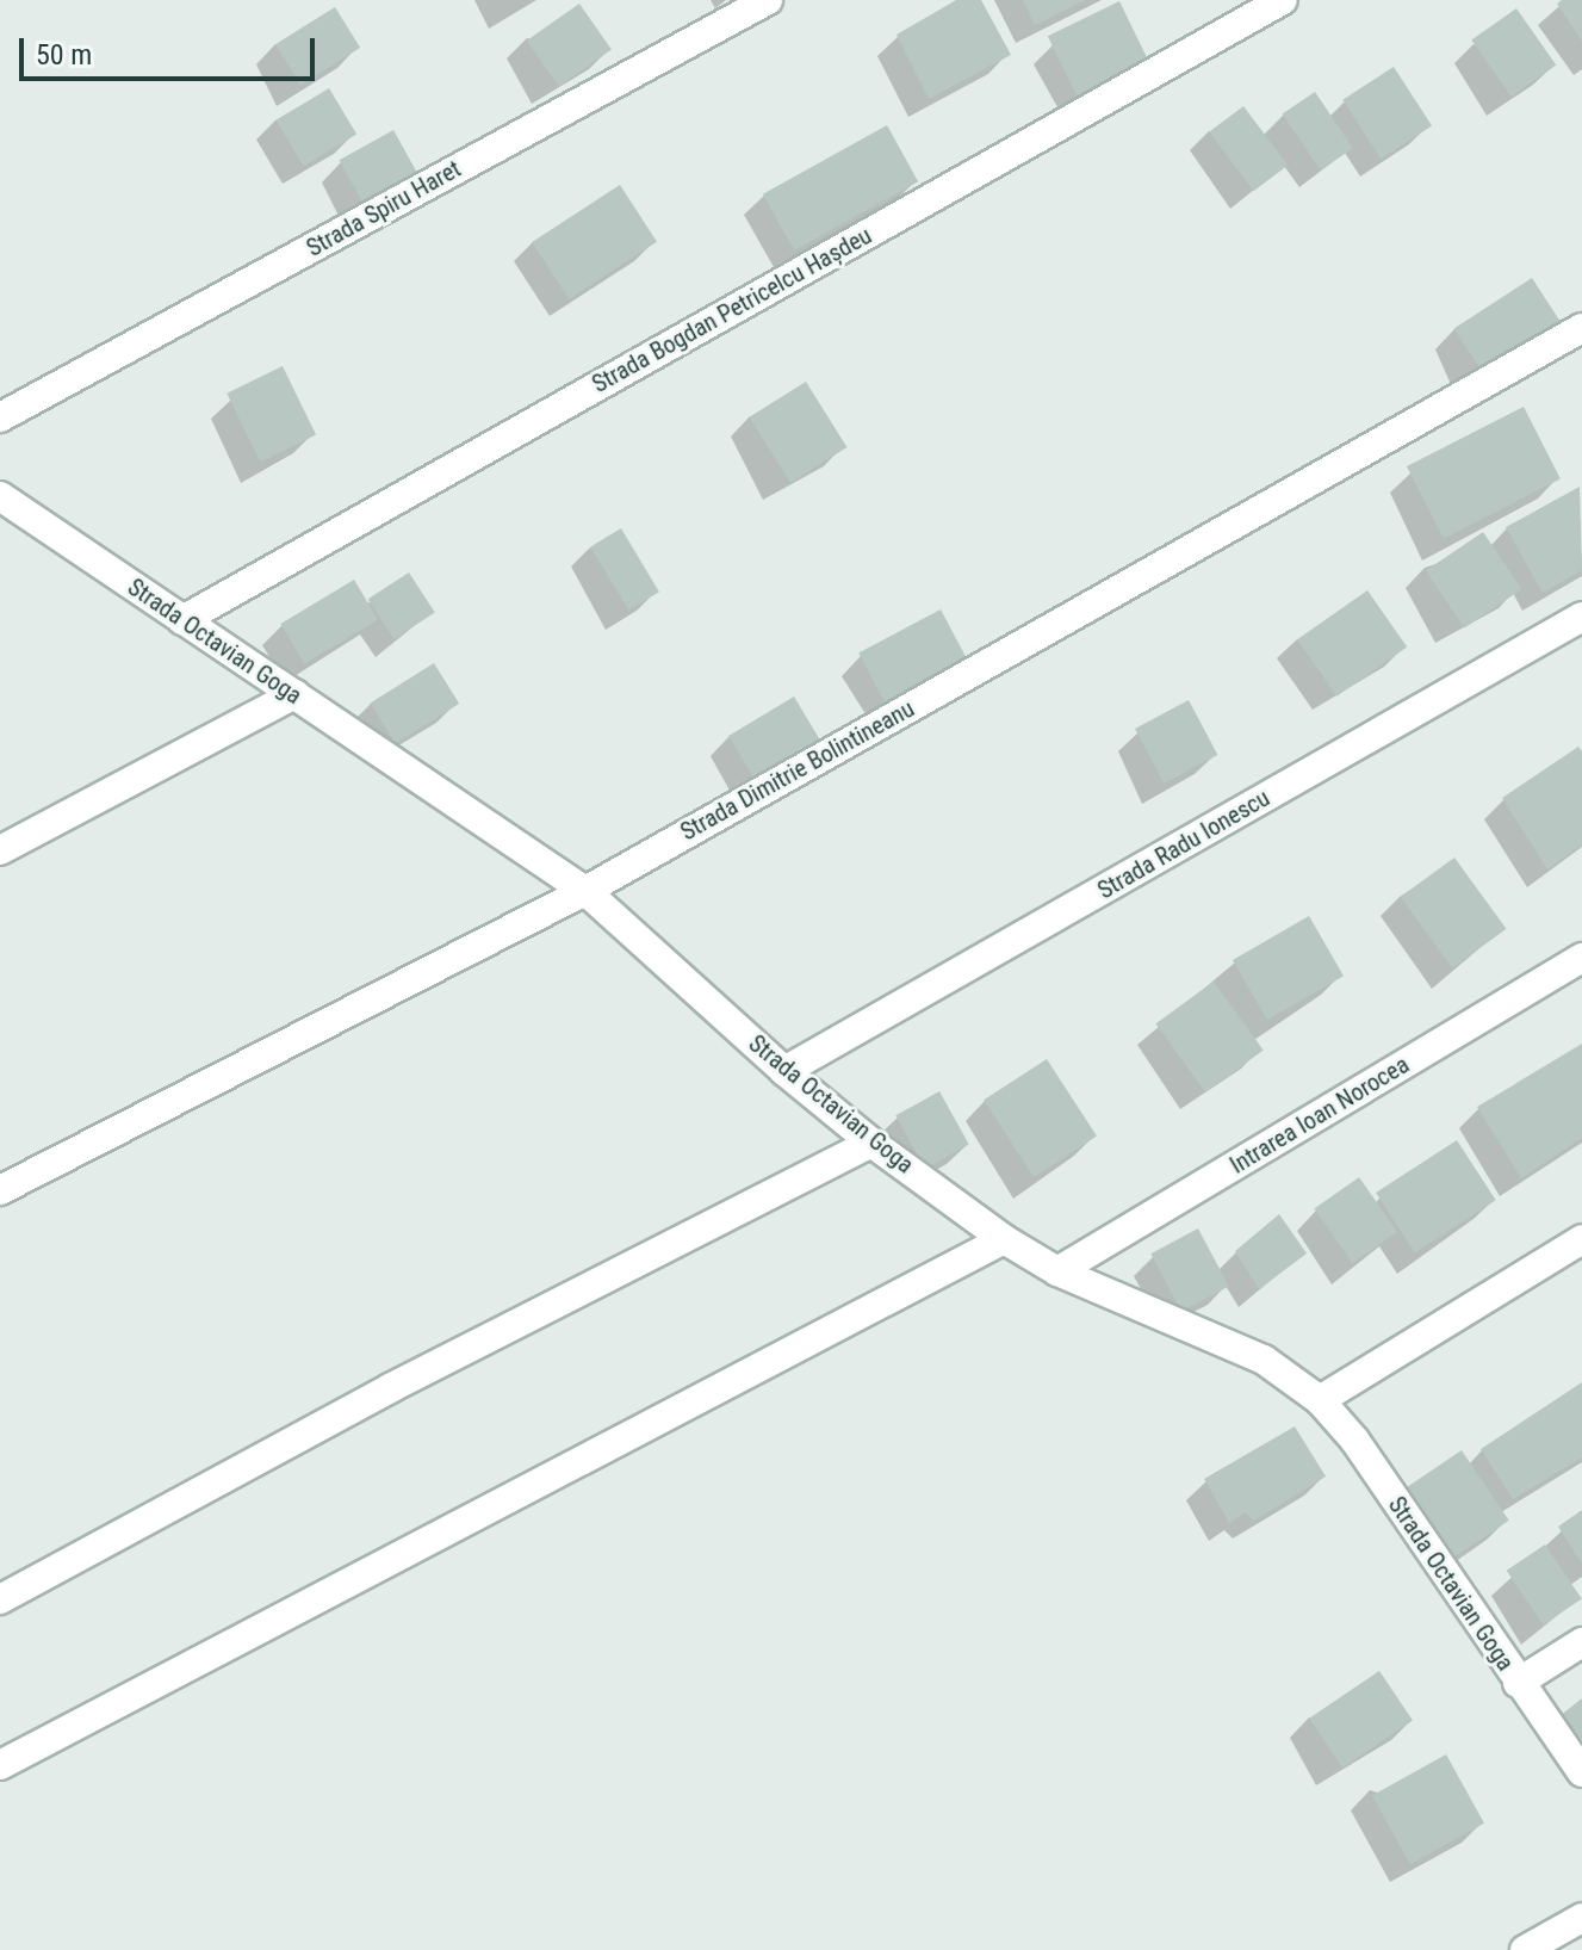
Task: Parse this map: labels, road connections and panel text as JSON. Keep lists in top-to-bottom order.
{
  "streets": {
    "street": [
      "Strada Spiru Haret",
      "Strada Bogdan Petricelcu Hașdeu",
      "Strada Octavian Goga",
      "Strada Dimitrie Bolintineanu",
      "Strada Radu Ionescu",
      "Intrarea Ioan Norocea"
    ]
  },
  "crossings": [
    ["Strada Bogdan Petricelcu Hașdeu", "Strada Octavian Goga"],
    ["Strada Octavian Goga", "Strada Dimitrie Bolintineanu"],
    ["Strada Octavian Goga", "Strada Radu Ionescu"],
    ["Strada Octavian Goga", "Intrarea Ioan Norocea"]
  ],
  "scale_bar": "50 m"
}
